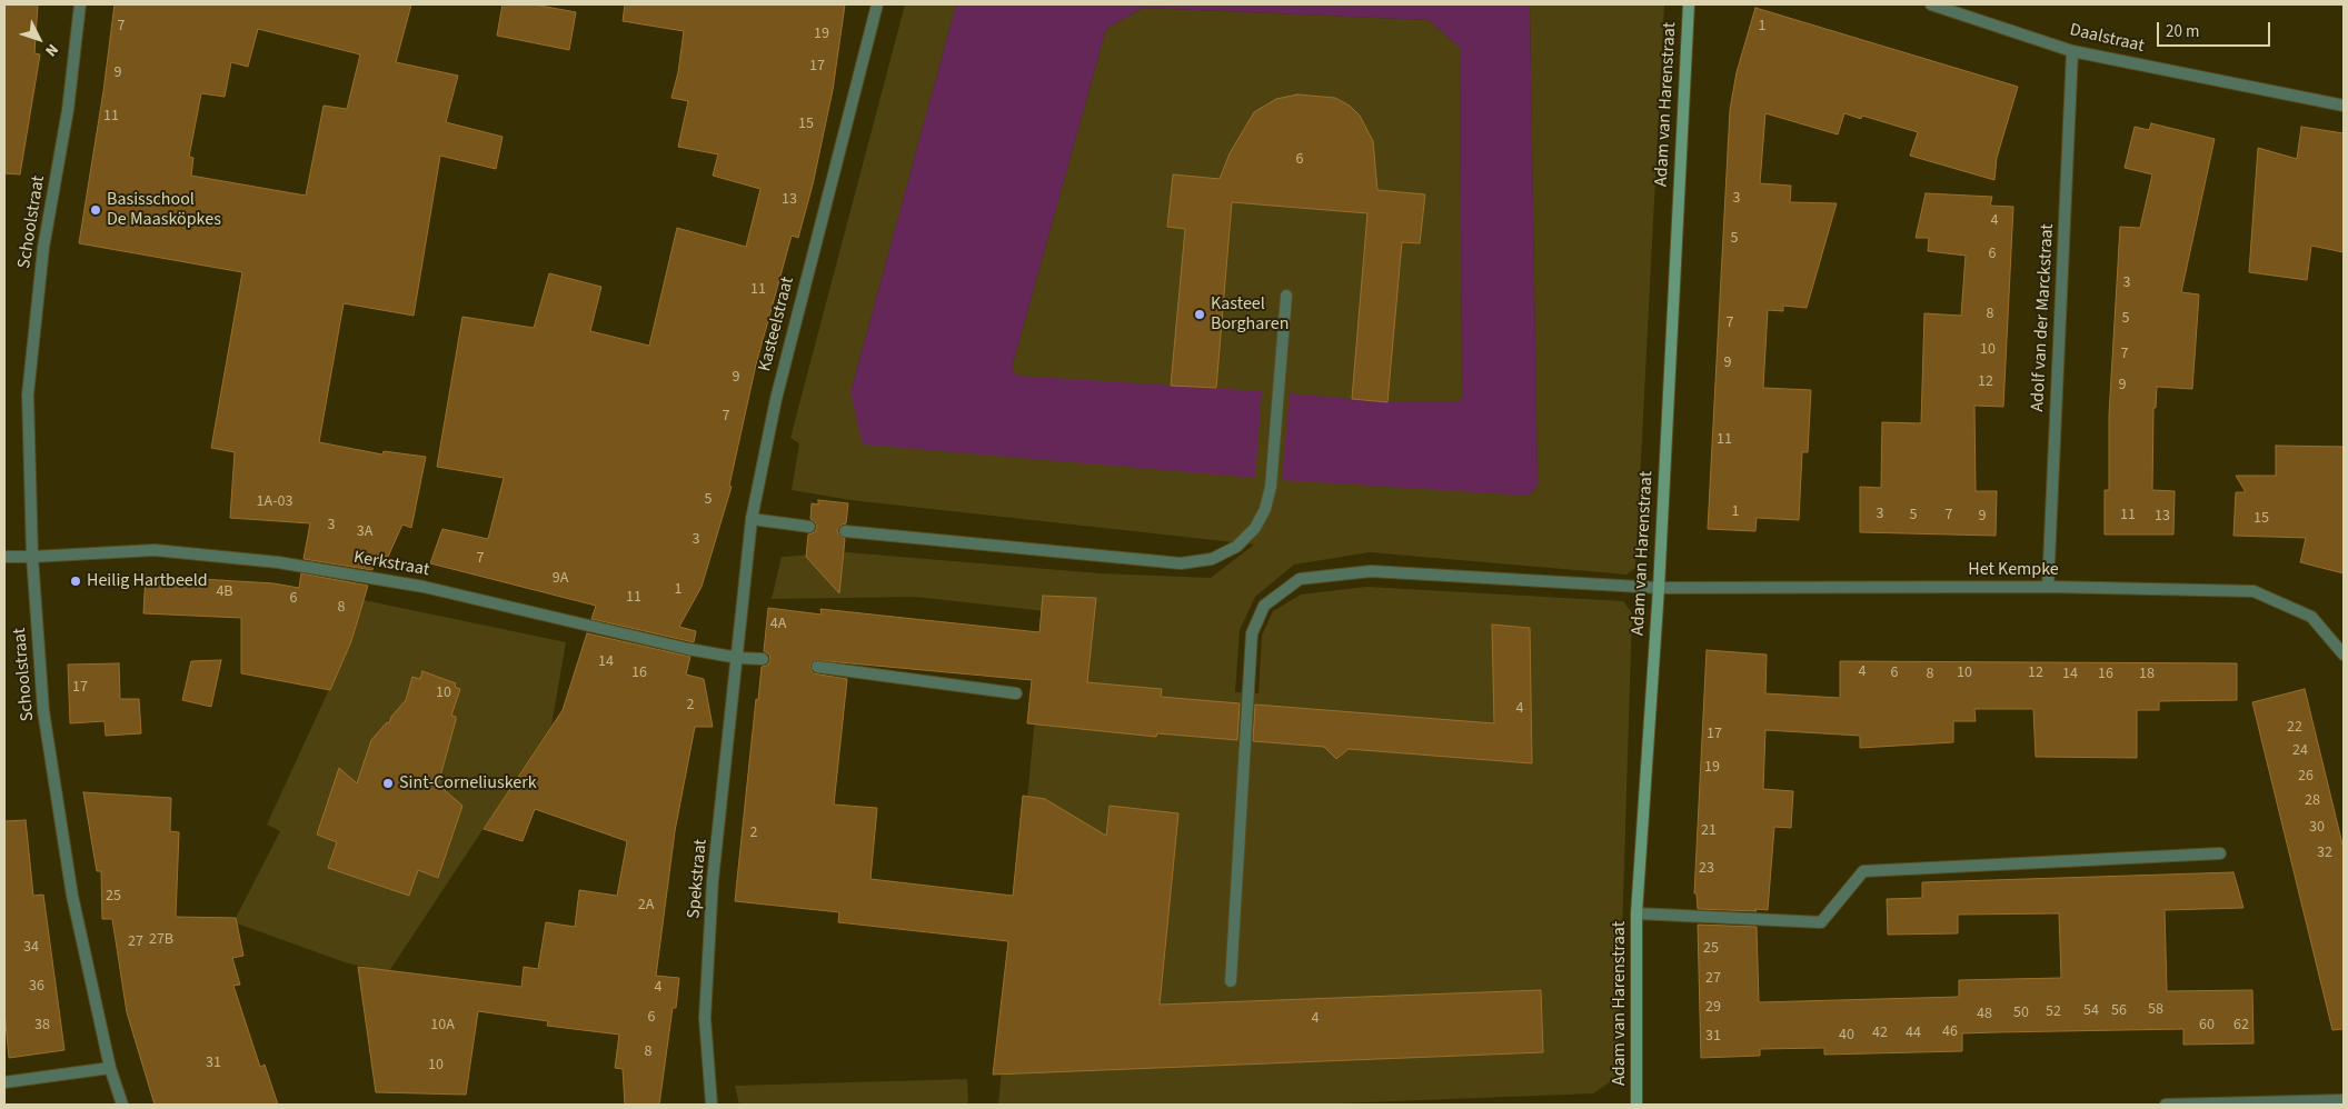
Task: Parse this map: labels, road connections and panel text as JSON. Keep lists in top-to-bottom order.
{
  "streets": {
    "street": [
      "Daalstraat",
      "Adam van Harenstraat",
      "Schoolstraat",
      "Adolf van der Marckstraat",
      "Kasteelstraat",
      "Kerkstraat",
      "Het Kempke",
      "Spekstraat"
    ]
  },
  "crossings": [
    ["Daalstraat", "Adolf van der Marckstraat"],
    ["Adam van Harenstraat", "Het Kempke"],
    ["Schoolstraat", "Kerkstraat"],
    ["Adolf van der Marckstraat", "Het Kempke"],
    ["Kasteelstraat", "Kerkstraat"],
    ["Kasteelstraat", "Spekstraat"],
    ["Kerkstraat", "Spekstraat"]
  ],
  "places": [
    "Basisschool De Maasköpkes",
    "Kasteel Borgharen",
    "Heilig Hartbeeld",
    "Sint-Corneliuskerk"
  ],
  "house_numbers": [
    "7",
    "1",
    "19",
    "17",
    "9",
    "11",
    "15",
    "6",
    "3",
    "13",
    "4",
    "5",
    "6",
    "3",
    "11",
    "8",
    "5",
    "7",
    "10",
    "7",
    "9",
    "9",
    "12",
    "9",
    "7",
    "11",
    "5",
    "1A-03",
    "1",
    "3",
    "5",
    "7",
    "11",
    "9",
    "13",
    "15",
    "3",
    "3A",
    "3",
    "7",
    "9A",
    "1",
    "4B",
    "11",
    "6",
    "8",
    "4A",
    "14",
    "4",
    "16",
    "6",
    "10",
    "12",
    "8",
    "14",
    "16",
    "18",
    "17",
    "10",
    "2",
    "4",
    "22",
    "17",
    "24",
    "19",
    "26",
    "28",
    "30",
    "21",
    "2",
    "32",
    "23",
    "25",
    "2A",
    "27B",
    "27",
    "34",
    "25",
    "27",
    "36",
    "4",
    "29",
    "58",
    "54",
    "56",
    "52",
    "50",
    "48",
    "6",
    "4",
    "38",
    "10A",
    "60",
    "62",
    "46",
    "42",
    "44",
    "40",
    "31",
    "8",
    "31",
    "10"
  ],
  "scale_bar": "20 m",
  "north": "bottom right"
}
